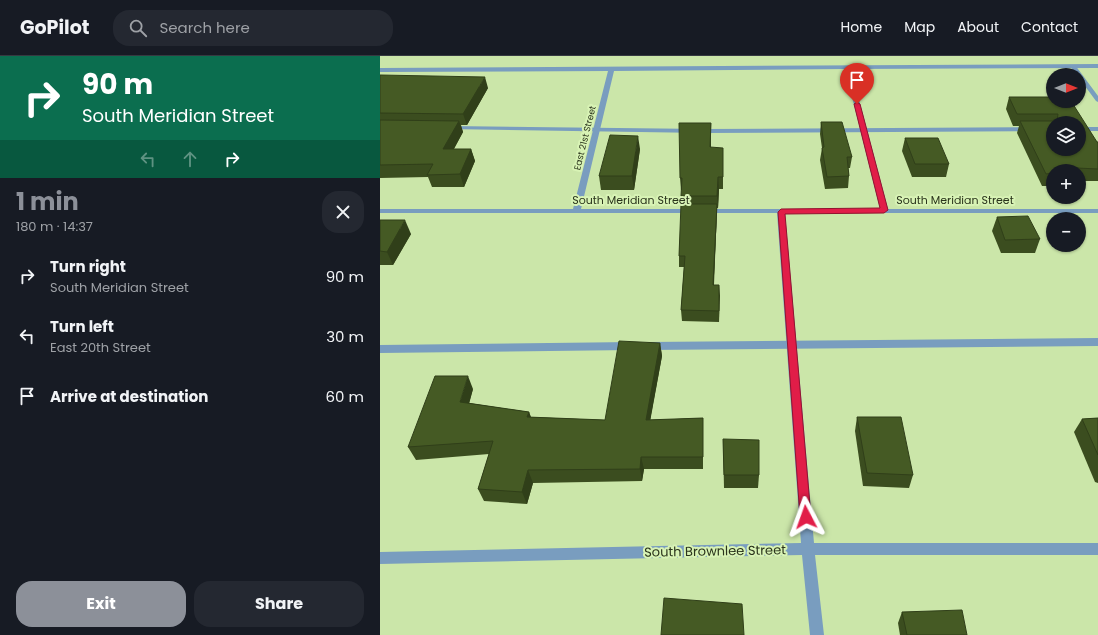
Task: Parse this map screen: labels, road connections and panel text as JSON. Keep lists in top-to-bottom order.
{
  "streets": {
    "street": ["East 21st Street", "South Meridian Street", "South Brownlee Street"]
  },
  "crossings": [
    ["East 21st Street", "South Meridian Street"]
  ],
  "north": "right",
  "page": {
    "header": "GoPilot",
    "search": "Search here",
    "nav": [
      "Home",
      "Map",
      "About",
      "Contact"
    ],
    "turn": ["90 m", "South Meridian Street"],
    "map_buttons": ["+", "−"],
    "heading": ["1 min", "180 m · 14:37"],
    "list": [
      {
        "name": "Turn right",
        "note": "South Meridian Street",
        "value": "90 m"
      },
      {
        "name": "Turn left",
        "note": "East 20th Street",
        "value": "30 m"
      },
      {
        "name": "Arrive at destination",
        "value": "60 m"
      }
    ],
    "buttons": ["Exit", "Share"]
  }
}
